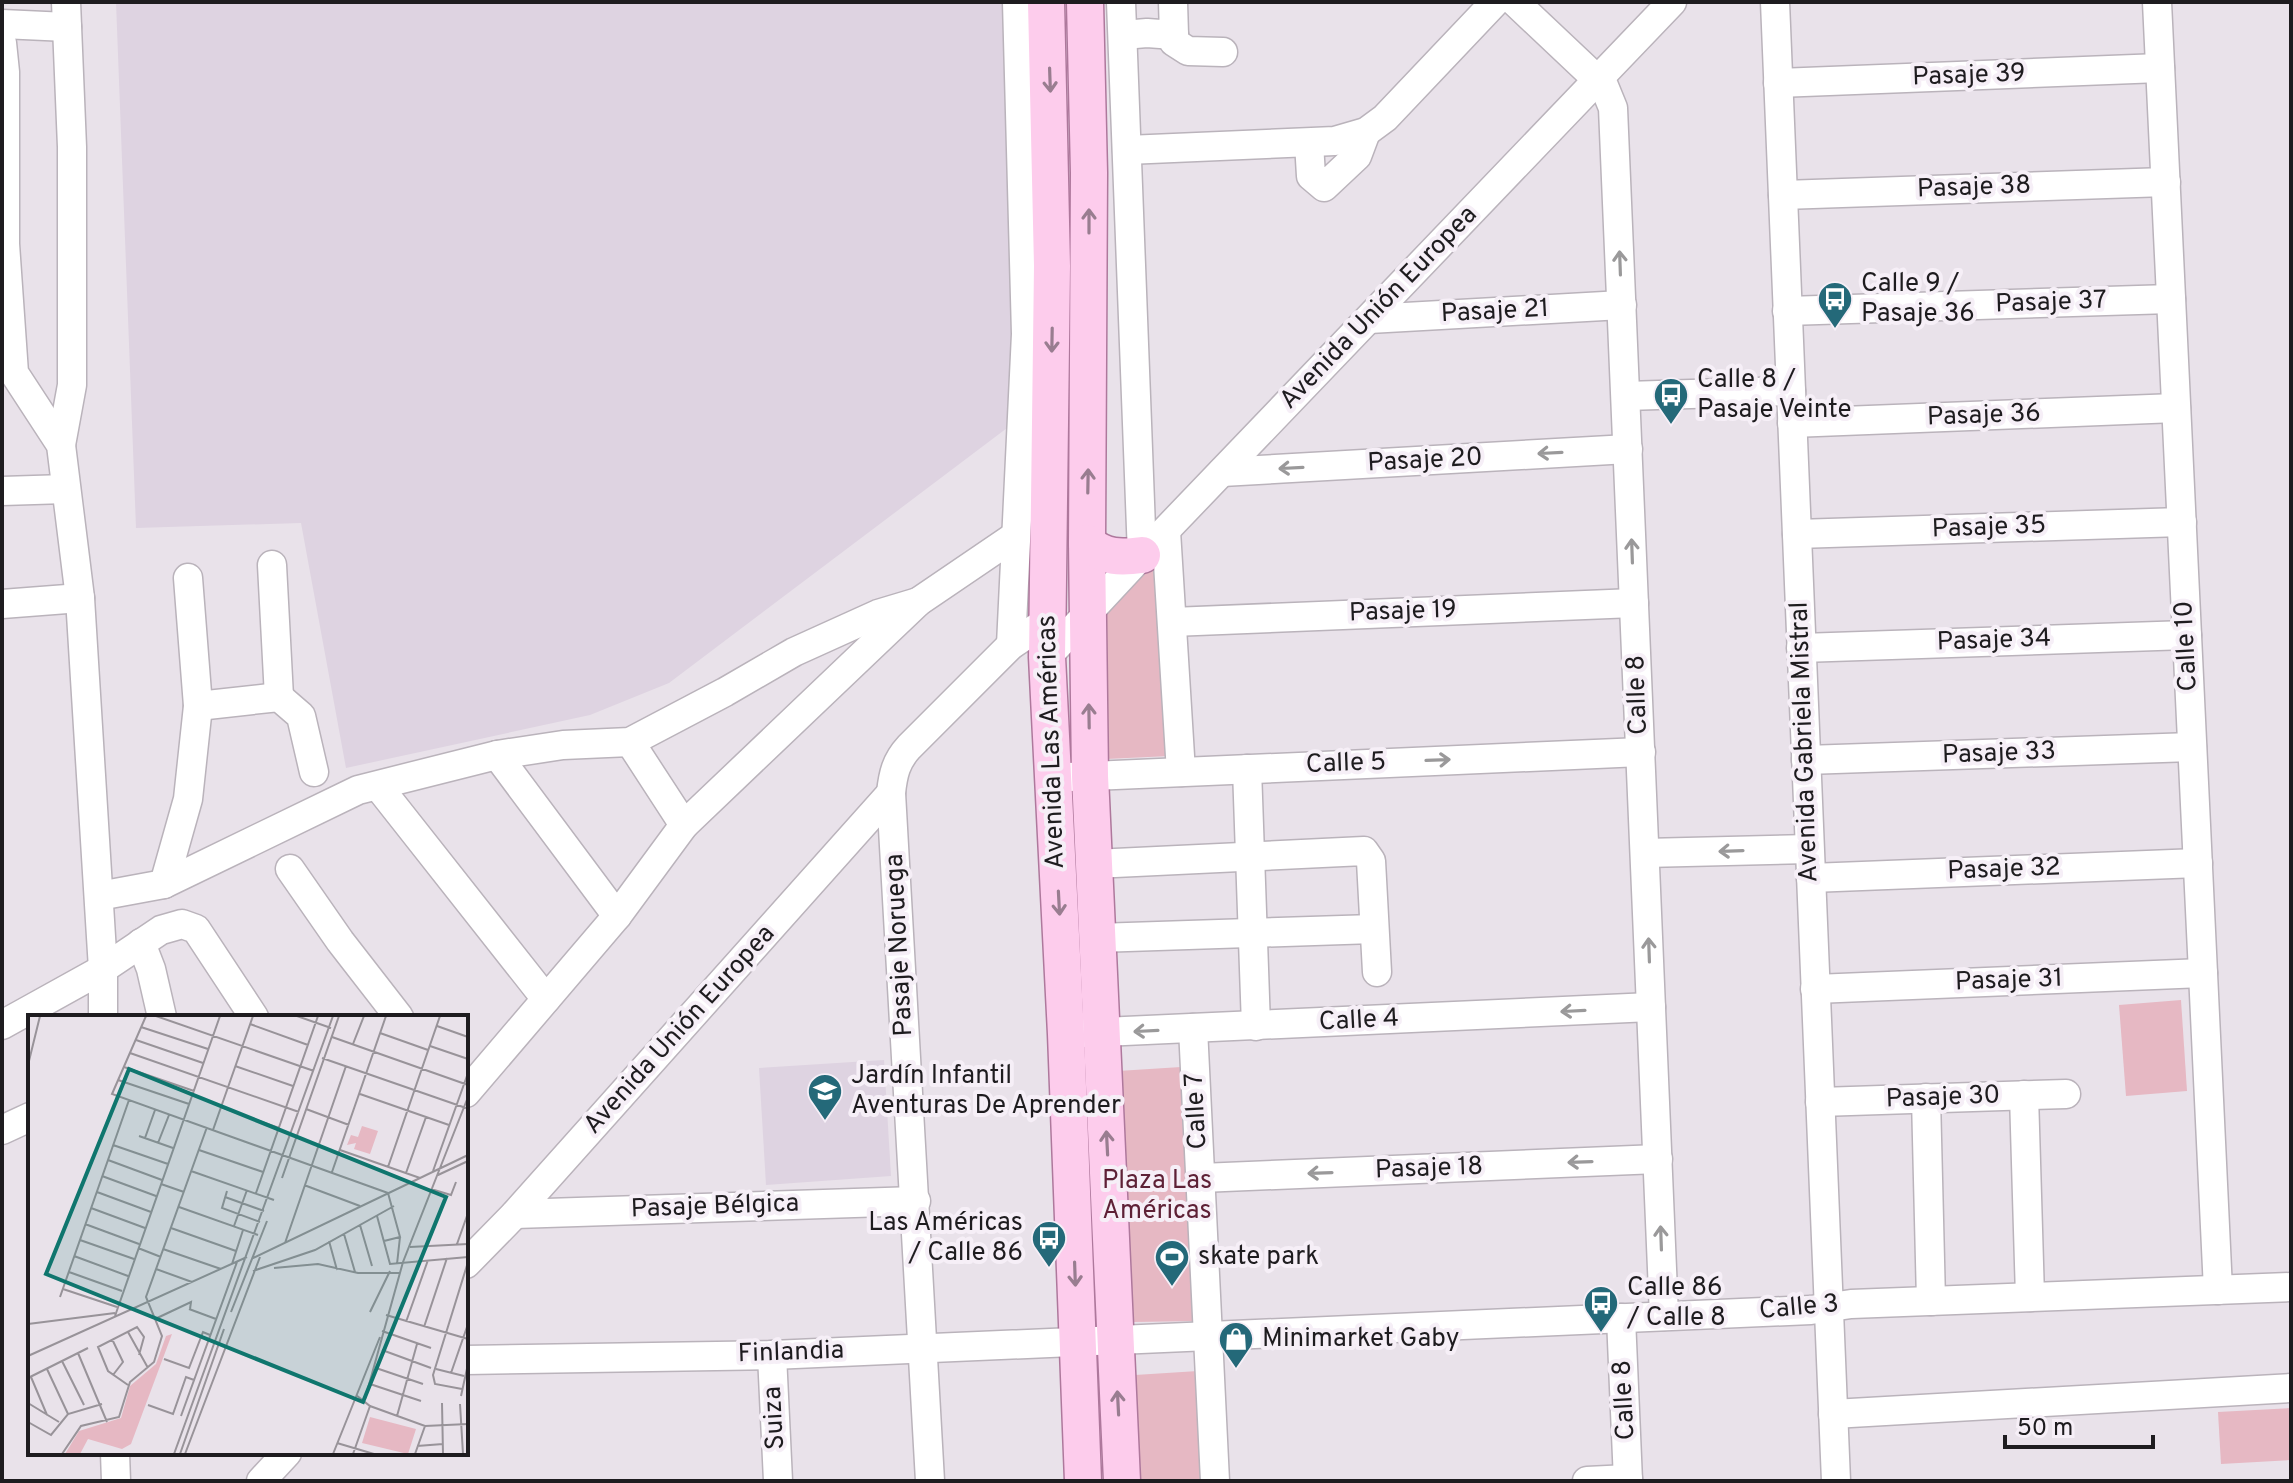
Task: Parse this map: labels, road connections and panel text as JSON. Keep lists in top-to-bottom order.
{
  "streets": {
    "main road": ["Avenida Las Américas"],
    "street": [
      "Pasaje 39",
      "Pasaje 38",
      "Pasaje 37",
      "Avenida Unión Europea",
      "Pasaje 21",
      "Pasaje 36",
      "Pasaje 20",
      "Pasaje 35",
      "Pasaje 19",
      "Pasaje 34",
      "Calle 10",
      "Calle 8",
      "Avenida Gabriela Mistral",
      "Pasaje 33",
      "Calle 5",
      "Pasaje 32",
      "Pasaje Noruega",
      "Pasaje 31",
      "Calle 4",
      "Pasaje 30",
      "Calle 7",
      "Pasaje 18",
      "Pasaje Bélgica",
      "Calle 3",
      "Finlandia",
      "Suiza"
    ]
  },
  "crossings": [
    ["Pasaje 39", "Calle 10"],
    ["Pasaje 39", "Avenida Gabriela Mistral"],
    ["Pasaje 38", "Calle 10"],
    ["Pasaje 38", "Avenida Gabriela Mistral"],
    ["Pasaje 37", "Calle 10"],
    ["Pasaje 37", "Avenida Gabriela Mistral"],
    ["Avenida Unión Europea", "Pasaje 21"],
    ["Avenida Unión Europea", "Pasaje 20"],
    ["Avenida Unión Europea", "Calle 8"],
    ["Avenida Unión Europea", "Avenida Las Américas"],
    ["Avenida Unión Europea", "Pasaje Noruega"],
    ["Avenida Unión Europea", "Pasaje Bélgica"],
    ["Pasaje 21", "Calle 8"],
    ["Pasaje 36", "Calle 10"],
    ["Pasaje 36", "Avenida Gabriela Mistral"],
    ["Pasaje 20", "Calle 8"],
    ["Pasaje 35", "Calle 10"],
    ["Pasaje 35", "Avenida Gabriela Mistral"],
    ["Pasaje 19", "Calle 8"],
    ["Pasaje 34", "Calle 10"],
    ["Pasaje 34", "Avenida Gabriela Mistral"],
    ["Calle 10", "Pasaje 33"],
    ["Calle 10", "Pasaje 32"],
    ["Calle 10", "Pasaje 31"],
    ["Calle 10", "Calle 3"],
    ["Calle 8", "Calle 5"],
    ["Calle 8", "Calle 4"],
    ["Calle 8", "Pasaje 18"],
    ["Calle 8", "Calle 3"],
    ["Avenida Las Américas", "Calle 5"],
    ["Avenida Las Américas", "Calle 4"],
    ["Avenida Las Américas", "Calle 3"],
    ["Avenida Las Américas", "Finlandia"],
    ["Avenida Gabriela Mistral", "Pasaje 33"],
    ["Avenida Gabriela Mistral", "Pasaje 32"],
    ["Avenida Gabriela Mistral", "Pasaje 31"],
    ["Avenida Gabriela Mistral", "Pasaje 30"],
    ["Avenida Gabriela Mistral", "Calle 3"],
    ["Pasaje Noruega", "Pasaje Bélgica"],
    ["Pasaje Noruega", "Finlandia"],
    ["Calle 4", "Calle 7"],
    ["Calle 7", "Pasaje 18"],
    ["Calle 7", "Calle 3"],
    ["Calle 3", "Finlandia"],
    ["Finlandia", "Suiza"]
  ],
  "one_way": ["Pasaje 20", "Calle 8"],
  "parks": ["Plaza Las Américas"],
  "places": {
    "bus stop": [
      "Calle 9 / Pasaje 36",
      "Calle 8 / Pasaje Veinte",
      "Las Américas / Calle 86",
      "Calle 86 / Calle 8"
    ],
    "school or university": ["Jardín Infantil Aventuras De Aprender"],
    "sports": ["skate park"],
    "shop": ["Minimarket Gaby"]
  },
  "scale_bar": "50 m"
}
